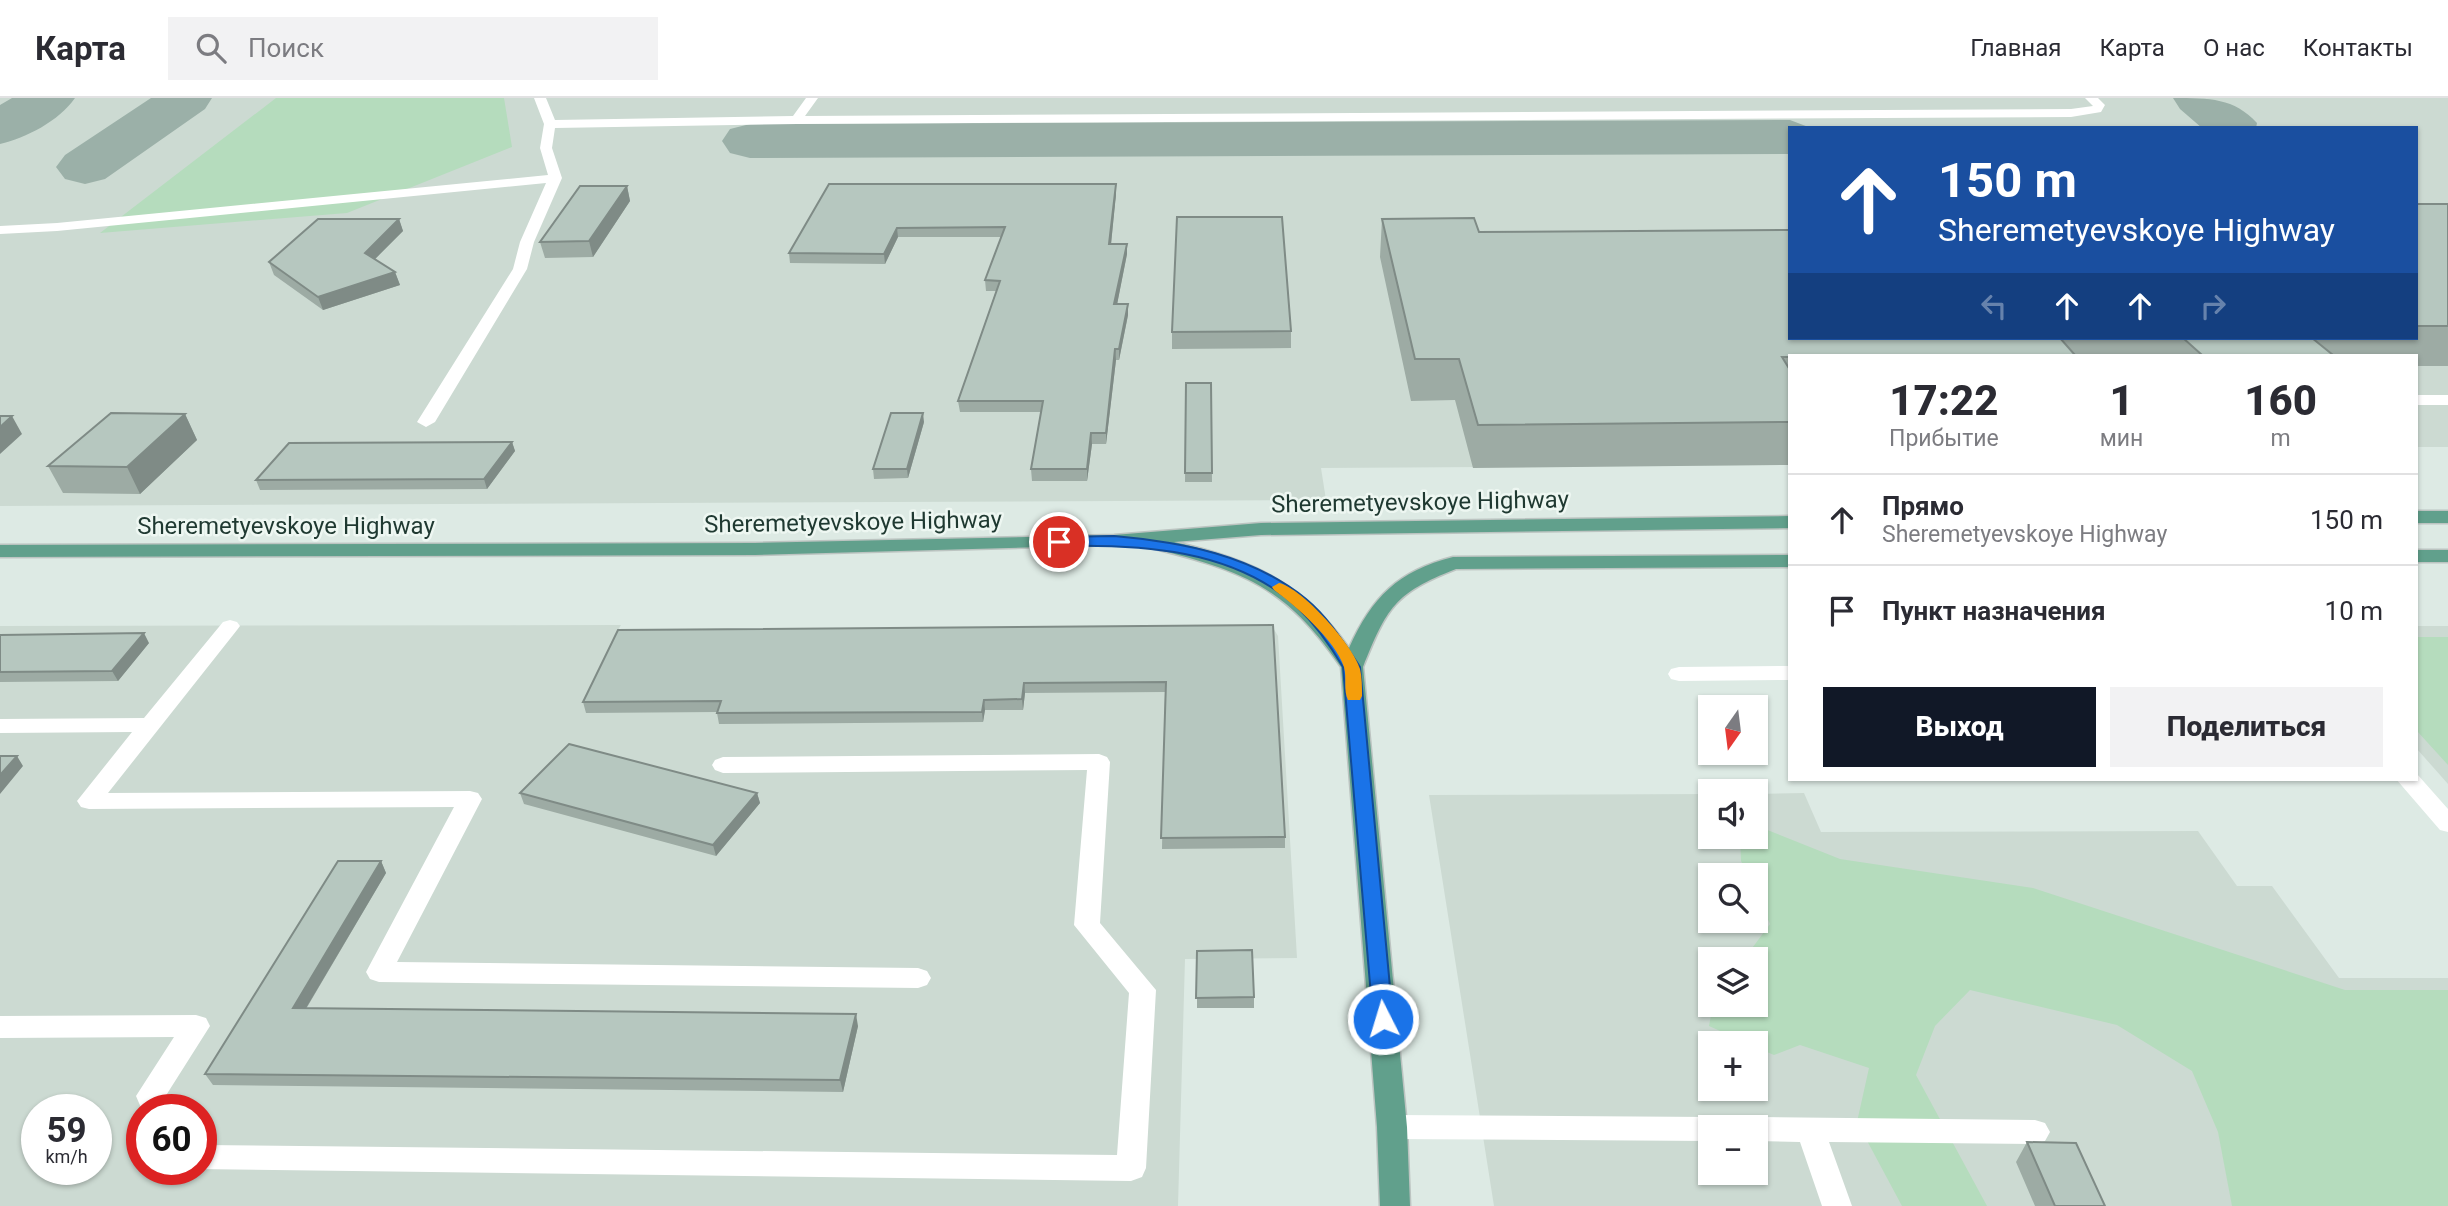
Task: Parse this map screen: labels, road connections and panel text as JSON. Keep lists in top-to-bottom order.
{
  "streets": {
    "main road": ["Sheremetyevskoye Highway"]
  },
  "north": "bottom",
  "page": {
    "header": "Карта",
    "search": "Поиск",
    "nav": [
      "Главная",
      "Карта",
      "О нас",
      "Контакты"
    ],
    "turn": ["150 m", "Sheremetyevskoye Highway"],
    "eta": [
      "17:22",
      "Прибытие",
      "1",
      "мин",
      "160",
      "m"
    ],
    "list": [
      {
        "name": "Прямо",
        "note": "Sheremetyevskoye Highway",
        "value": "150 m"
      },
      {
        "name": "Пункт назначения",
        "value": "10 m"
      }
    ],
    "buttons": ["Выход", "Поделиться"],
    "map_buttons": ["+", "−"],
    "speed": "59 km/h",
    "limit": "60"
  }
}
